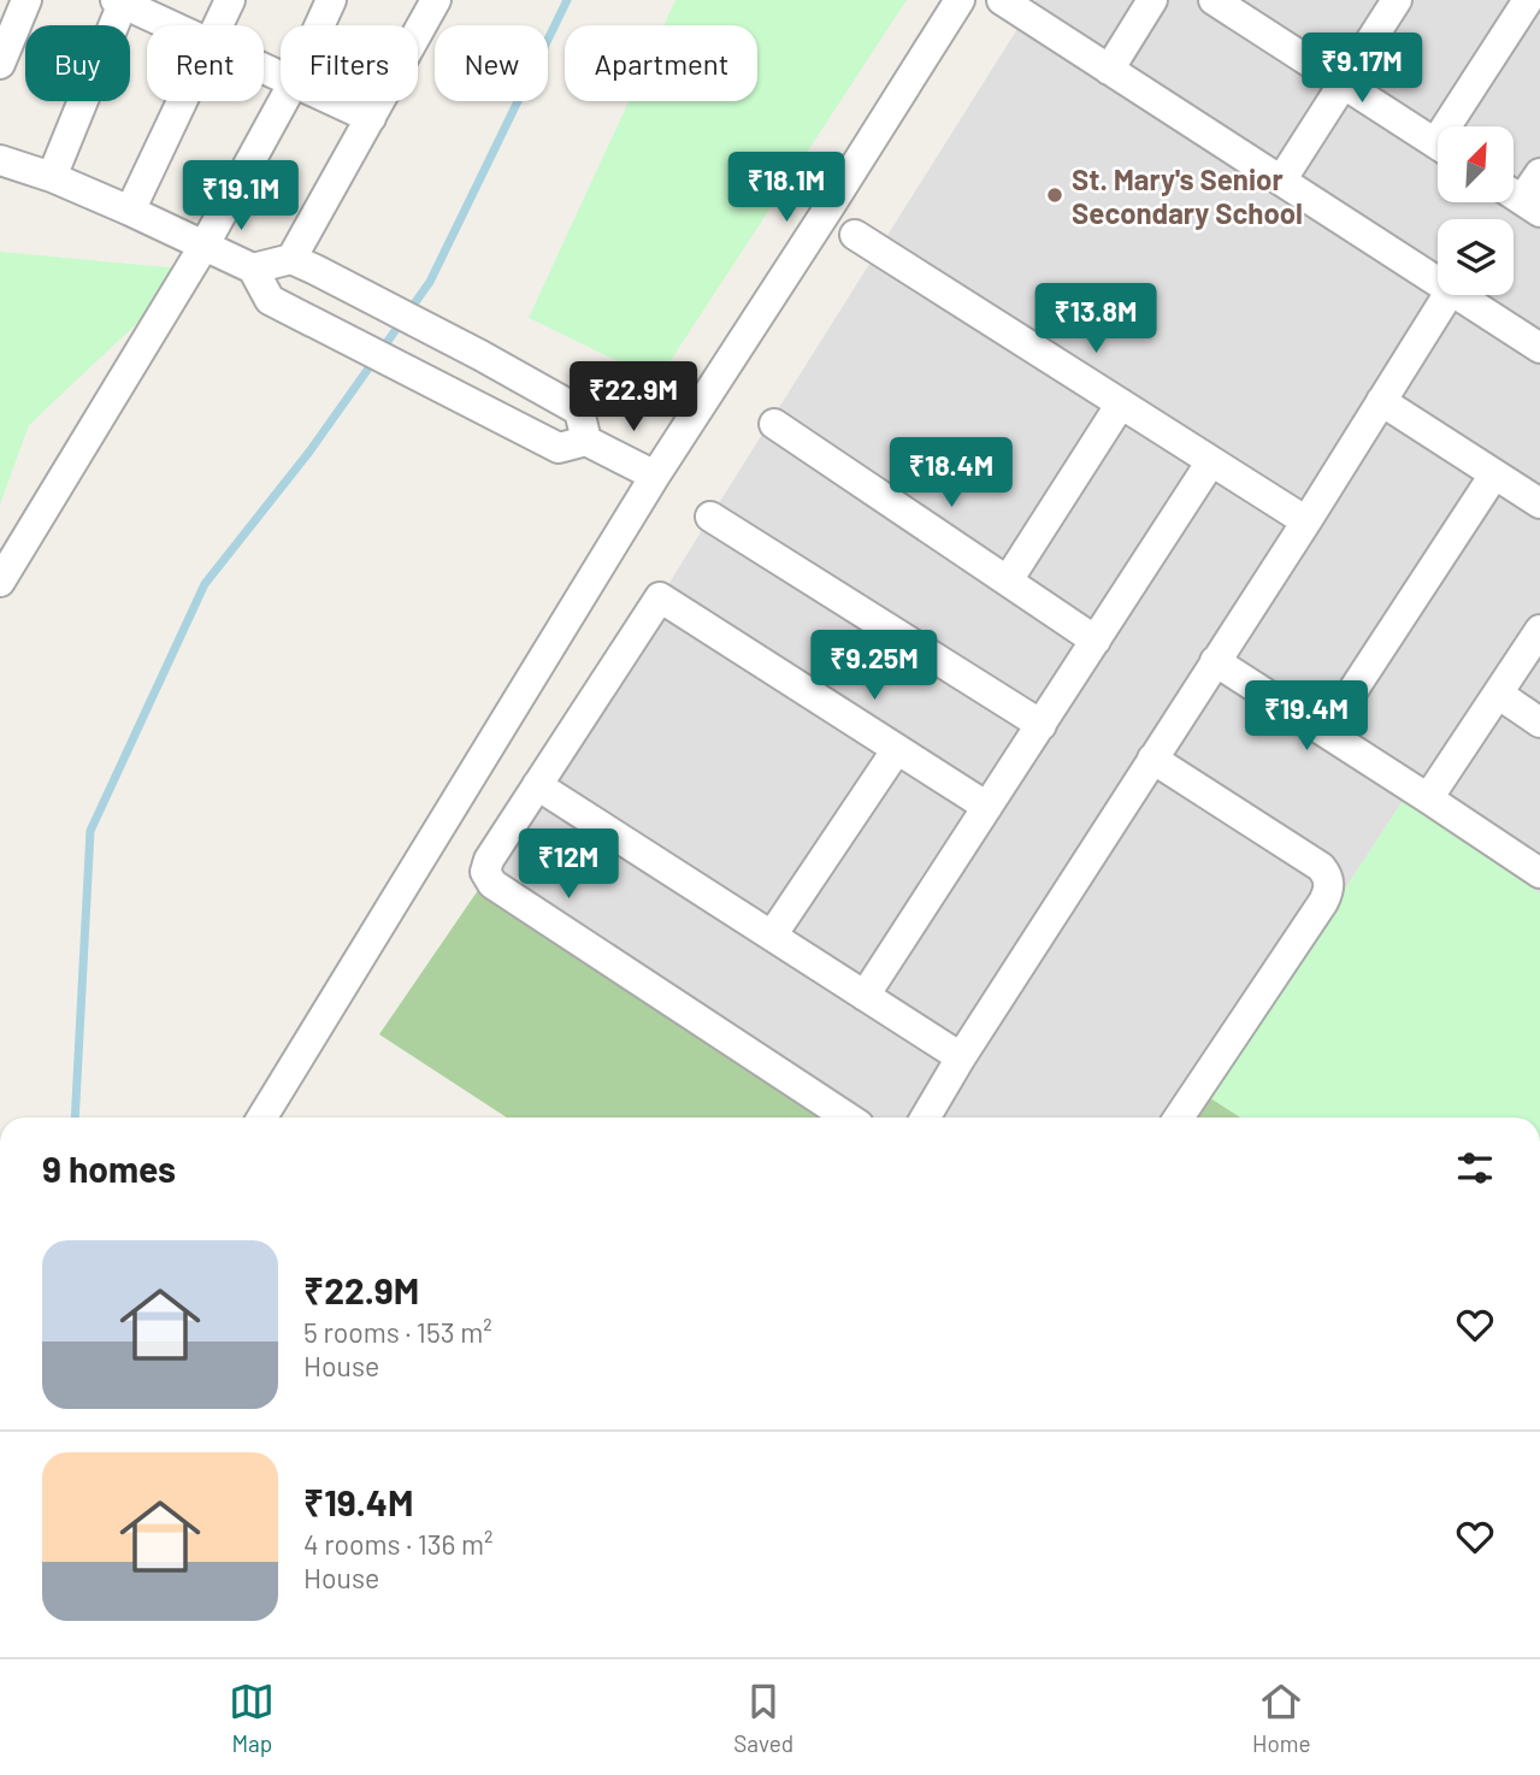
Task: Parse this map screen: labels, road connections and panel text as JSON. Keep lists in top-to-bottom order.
{
  "places": ["St. Mary's Senior Secondary School"],
  "north": "top right",
  "page": {
    "chip": [
      "Buy",
      "Rent",
      "Filters",
      "New",
      "Apartment"
    ],
    "price": [
      "₹9.17M",
      "₹18.1M",
      "₹19.1M",
      "₹13.8M",
      "₹22.9M",
      "₹18.4M",
      "₹9.25M",
      "₹19.4M",
      "₹12M"
    ],
    "heading": "9 homes",
    "list": [
      {
        "name": "₹22.9M",
        "note": "5 rooms · 153 m² · House"
      },
      {
        "name": "₹19.4M",
        "note": "4 rooms · 136 m² · House"
      }
    ],
    "tabs": ["Map", "Saved", "Home"]
  }
}
